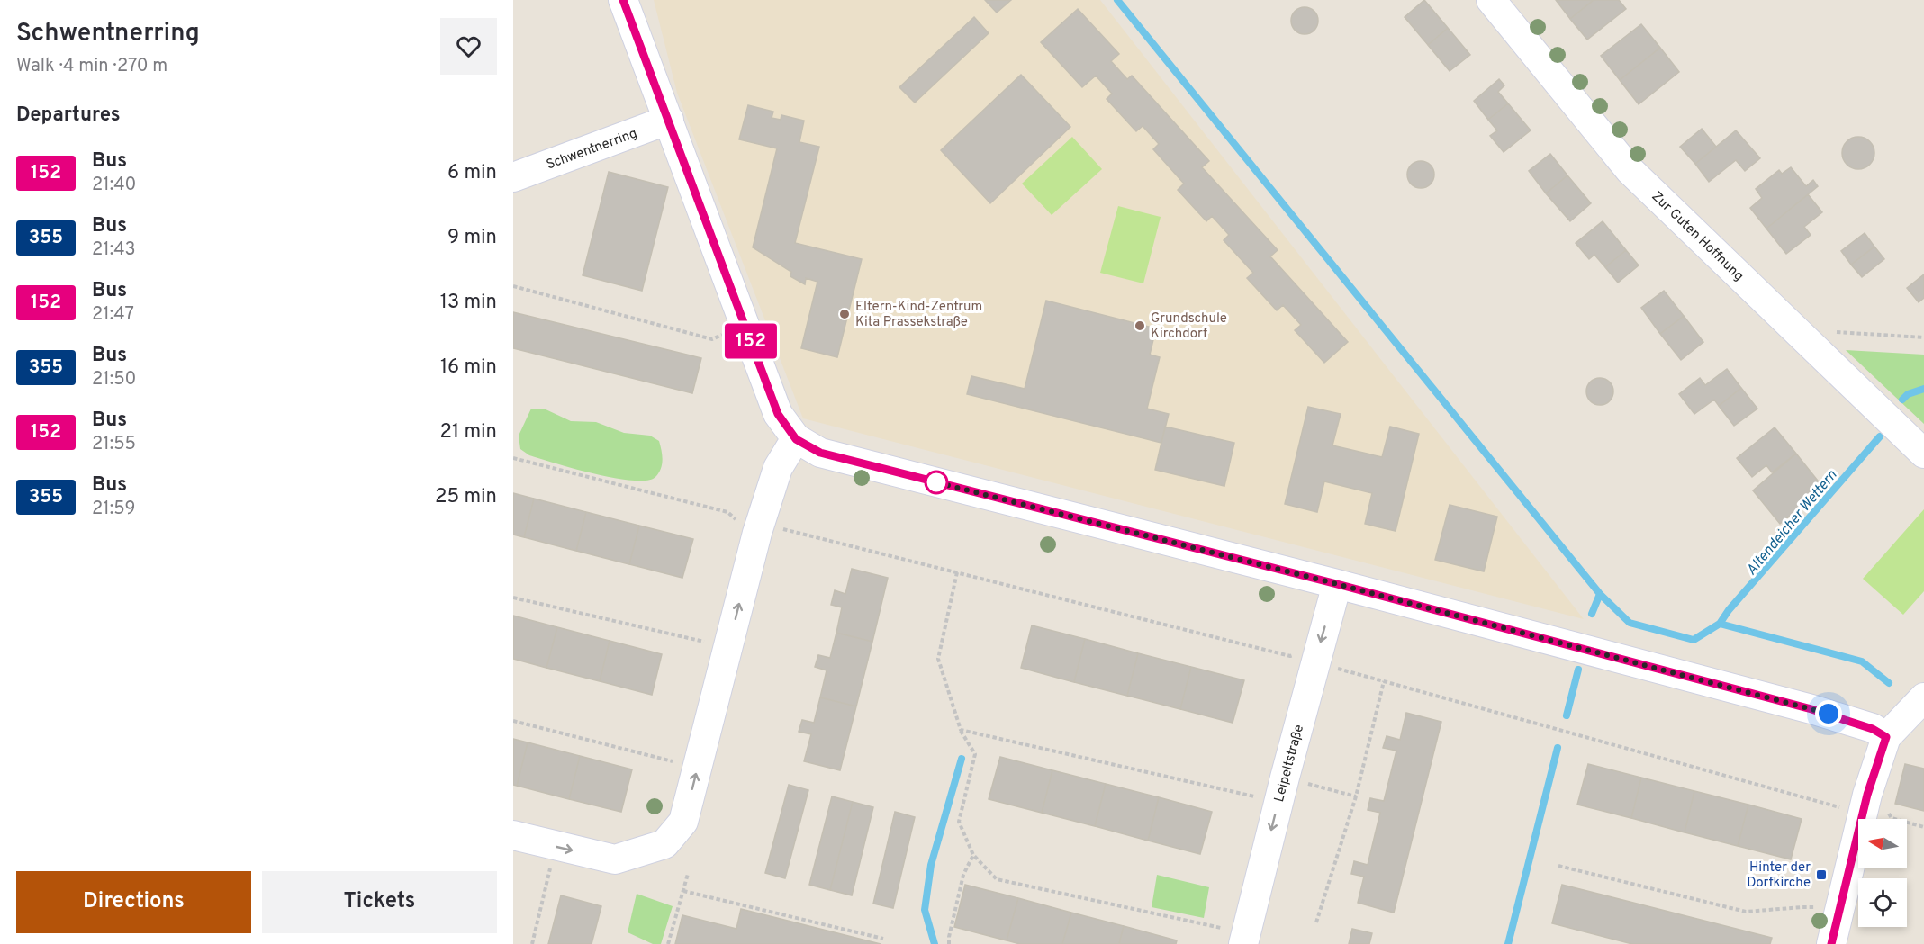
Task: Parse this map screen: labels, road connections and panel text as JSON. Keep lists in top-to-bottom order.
{
  "streets": {
    "street": ["Schwentnerring", "Zur Guten Hoffnung", "Leipeltstraße"]
  },
  "one_way": ["Leipeltstraße"],
  "water": ["Altendeicher Wettern"],
  "places": {
    "other": ["Eltern-Kind-Zentrum Kita Prassekstraße", "Grundschule Kirchdorf"],
    "transit": ["Hinter der Dorfkirche"]
  },
  "lines": ["bus line 152"],
  "north": "left",
  "page": {
    "heading": [
      ["Schwentnerring", "Walk · 4 min · 270 m"],
      "Departures"
    ],
    "on_map": "152",
    "list": [
      {
        "mark": "152",
        "name": "Bus",
        "note": "21:40",
        "value": "6 min"
      },
      {
        "mark": "355",
        "name": "Bus",
        "note": "21:43",
        "value": "9 min"
      },
      {
        "mark": "152",
        "name": "Bus",
        "note": "21:47",
        "value": "13 min"
      },
      {
        "mark": "355",
        "name": "Bus",
        "note": "21:50",
        "value": "16 min"
      },
      {
        "mark": "152",
        "name": "Bus",
        "note": "21:55",
        "value": "21 min"
      },
      {
        "mark": "355",
        "name": "Bus",
        "note": "21:59",
        "value": "25 min"
      }
    ],
    "buttons": ["Directions", "Tickets"]
  }
}
